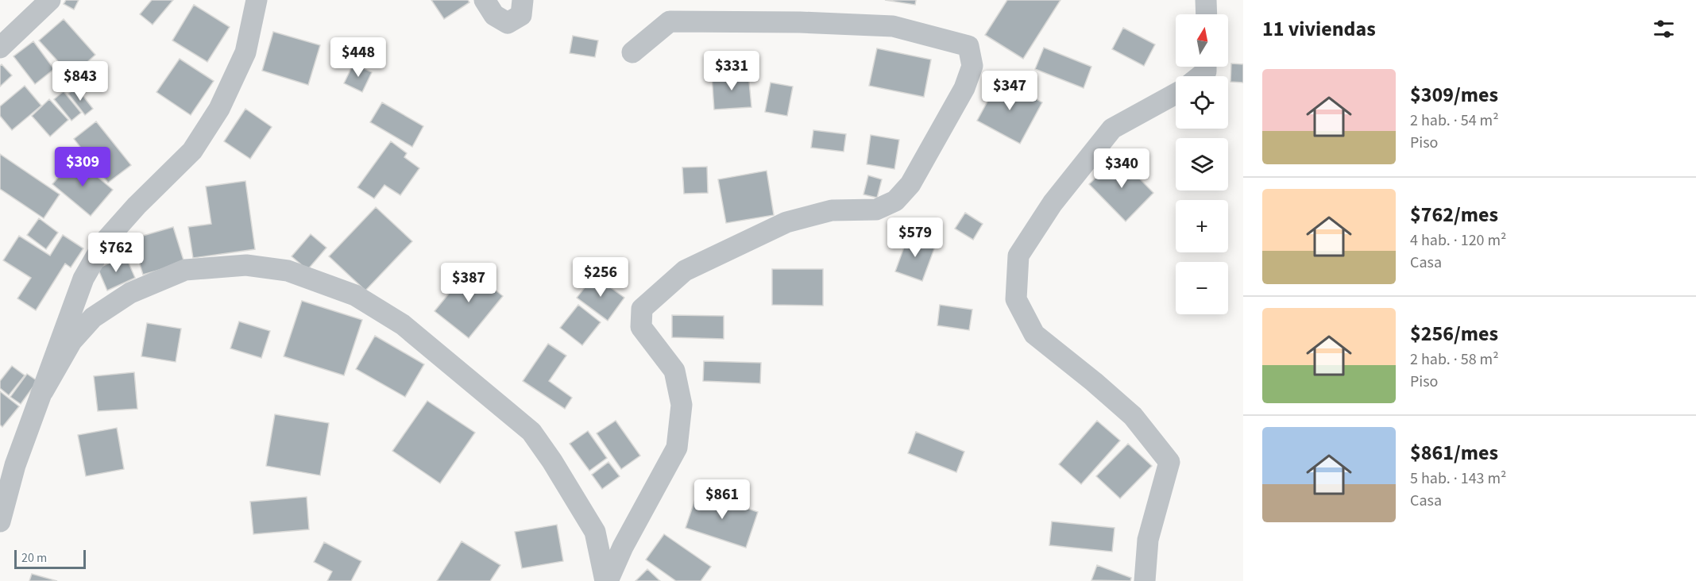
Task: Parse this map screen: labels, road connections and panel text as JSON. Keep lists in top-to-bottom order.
{
  "scale_bar": "20 m",
  "north": "top",
  "page": {
    "heading": "11 viviendas",
    "map_buttons": ["+", "−"],
    "price": [
      "$448",
      "$331",
      "$843",
      "$347",
      "$309",
      "$340",
      "$579",
      "$762",
      "$256",
      "$387",
      "$861"
    ],
    "list": [
      {
        "name": "$309/mes",
        "note": "2 hab. · 54 m² · Piso"
      },
      {
        "name": "$762/mes",
        "note": "4 hab. · 120 m² · Casa"
      },
      {
        "name": "$256/mes",
        "note": "2 hab. · 58 m² · Piso"
      },
      {
        "name": "$861/mes",
        "note": "5 hab. · 143 m² · Casa"
      }
    ],
    "scale": "20 m"
  }
}
